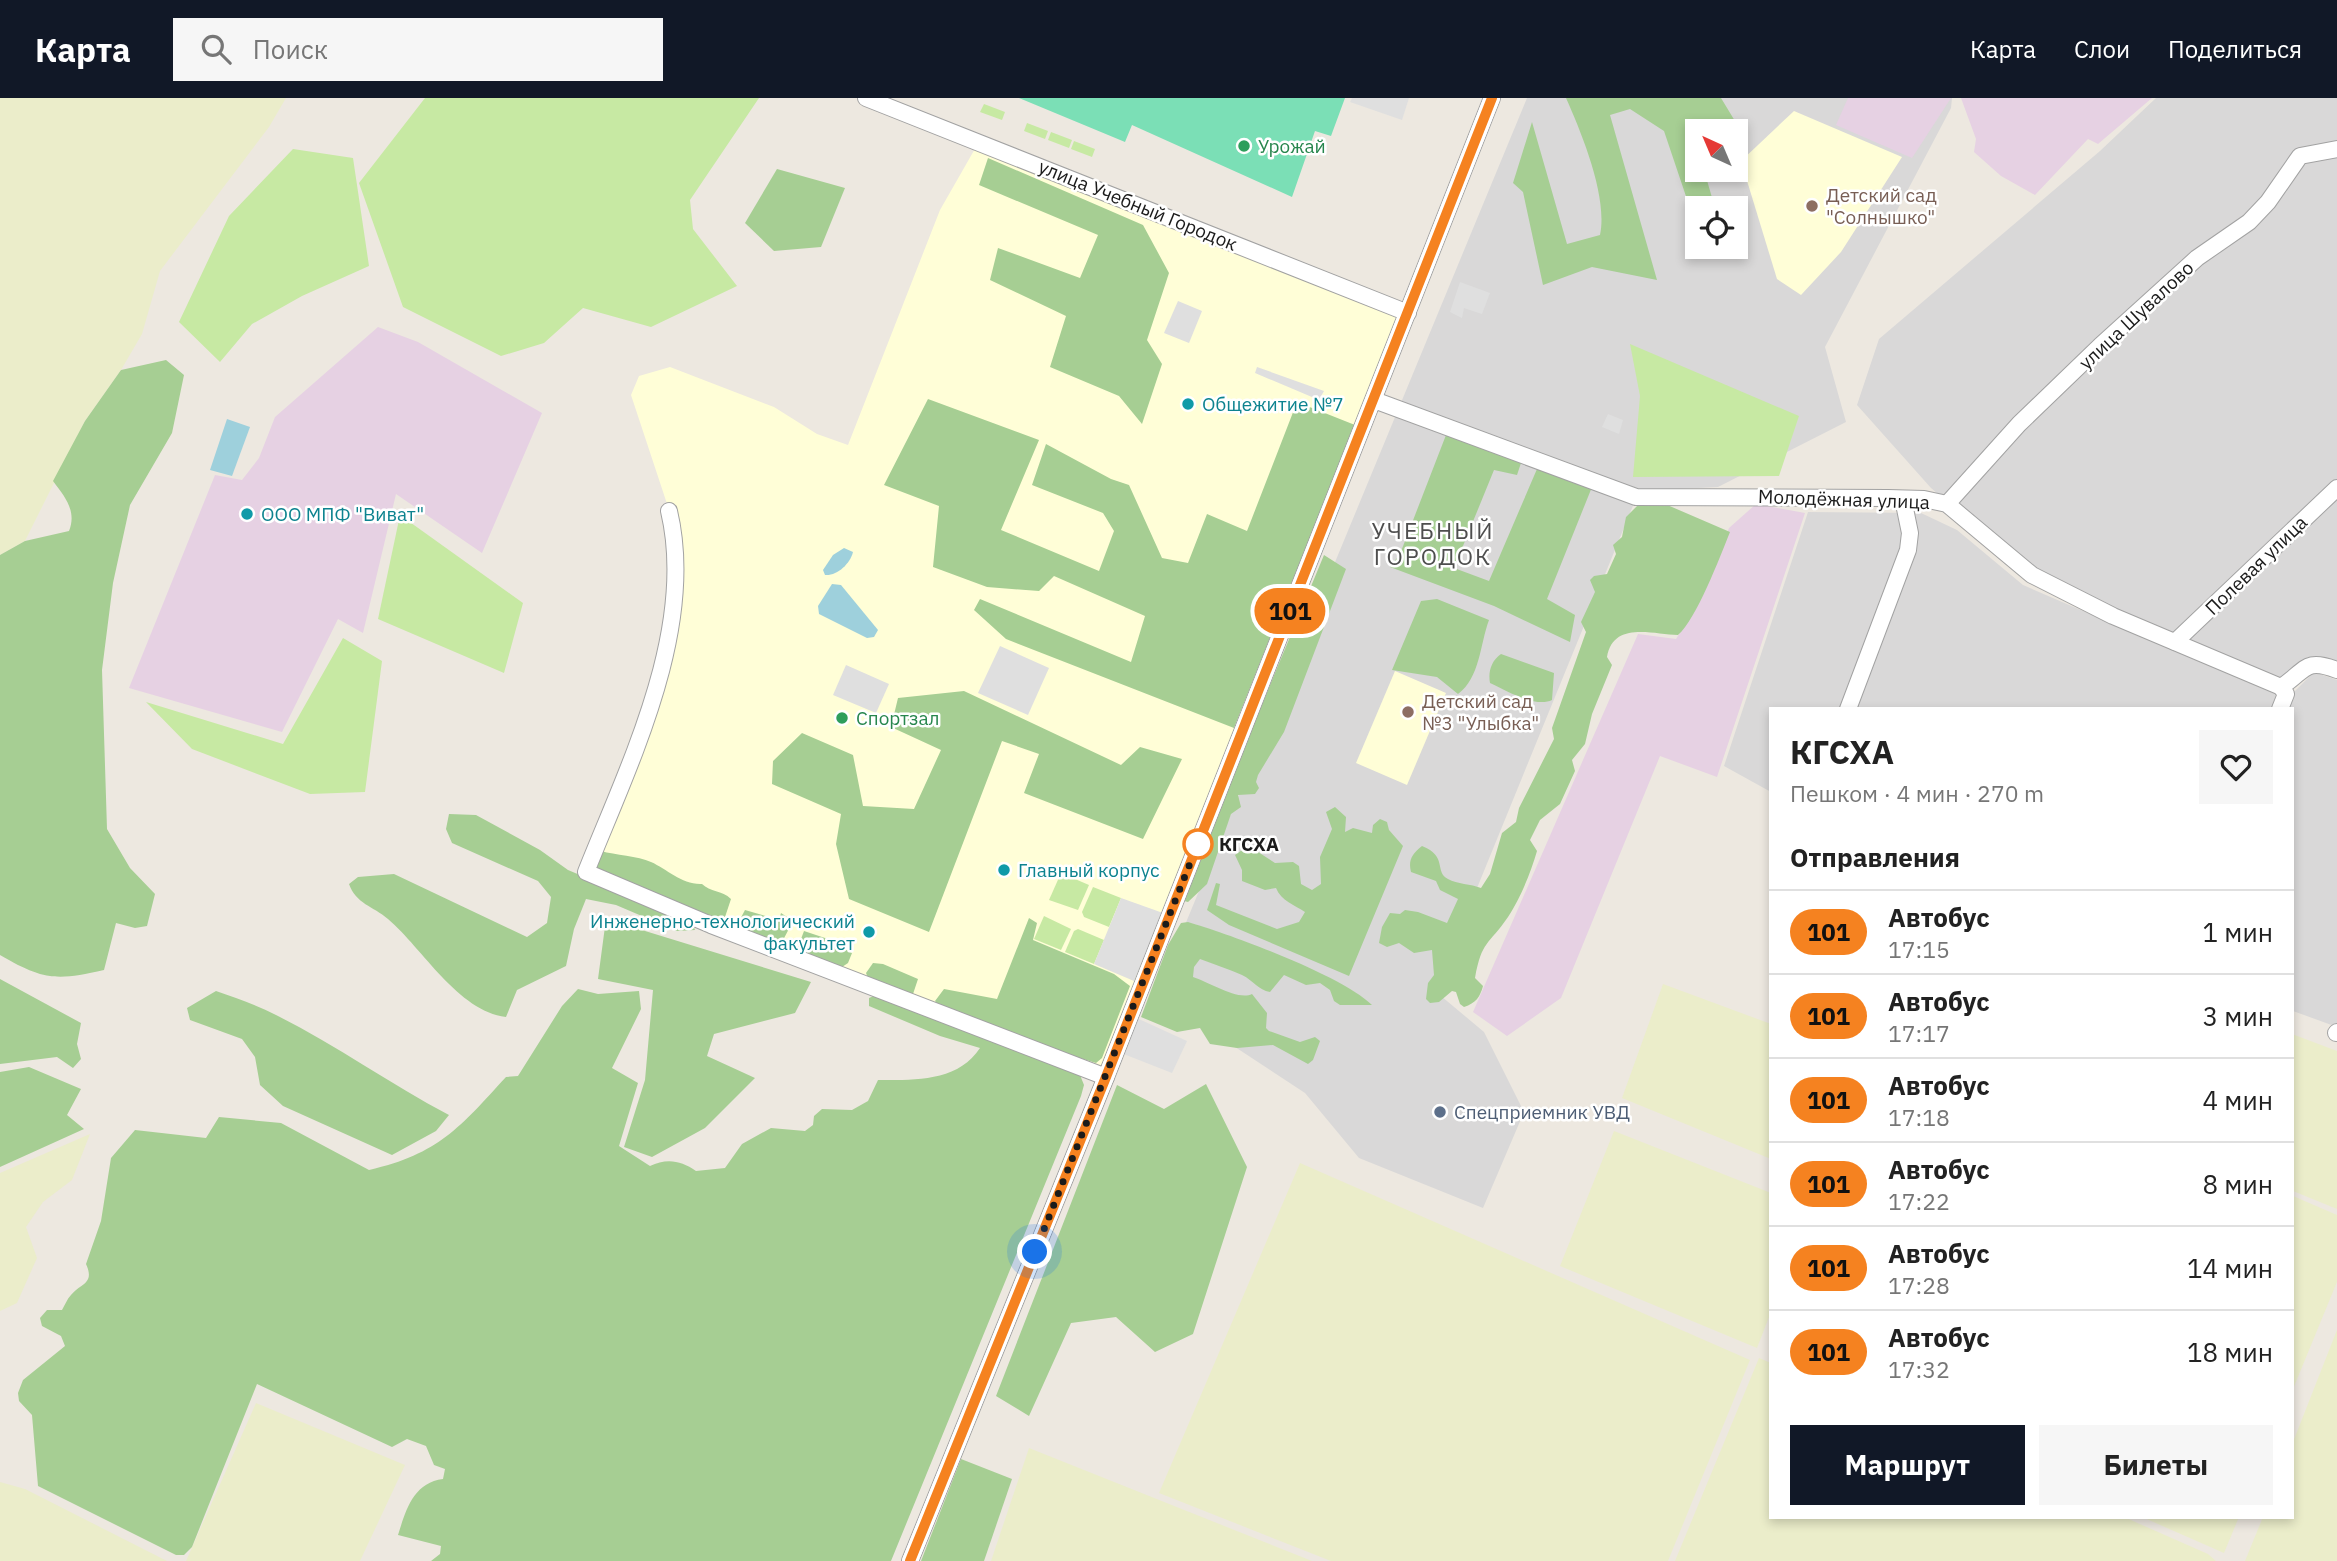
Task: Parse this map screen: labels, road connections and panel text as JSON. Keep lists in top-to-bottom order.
{
  "streets": {
    "street": [
      "улица Учебный Городок",
      "улица Шувалово",
      "Молодёжная улица",
      "Полевая улица"
    ]
  },
  "crossings": [
    ["улица Шувалово", "Молодёжная улица"],
    ["Молодёжная улица", "Полевая улица"]
  ],
  "districts": ["УЧЕБНЫЙ ГОРОДОК"],
  "places": [
    "Урожай",
    "Детский сад \"Солнышко\"",
    "Общежитие №7",
    "ООО МПФ \"Виват\"",
    "Детский сад №3 \"Улыбка\"",
    "Спортзал",
    "КГСХА",
    "Главный корпус",
    "Инженерно-технологический факультет",
    "Спецприемник УВД"
  ],
  "lines": ["bus line 101"],
  "north": "top left",
  "page": {
    "header": "Карта",
    "search": "Поиск",
    "nav": ["Карта", "Слои", "Поделиться"],
    "on_map": "101",
    "heading": [
      ["КГСХА", "Пешком · 4 мин · 270 m"],
      "Отправления"
    ],
    "list": [
      {
        "mark": "101",
        "name": "Автобус",
        "note": "17:15",
        "value": "1 мин"
      },
      {
        "mark": "101",
        "name": "Автобус",
        "note": "17:17",
        "value": "3 мин"
      },
      {
        "mark": "101",
        "name": "Автобус",
        "note": "17:18",
        "value": "4 мин"
      },
      {
        "mark": "101",
        "name": "Автобус",
        "note": "17:22",
        "value": "8 мин"
      },
      {
        "mark": "101",
        "name": "Автобус",
        "note": "17:28",
        "value": "14 мин"
      },
      {
        "mark": "101",
        "name": "Автобус",
        "note": "17:32",
        "value": "18 мин"
      }
    ],
    "buttons": ["Маршрут", "Билеты"]
  }
}
